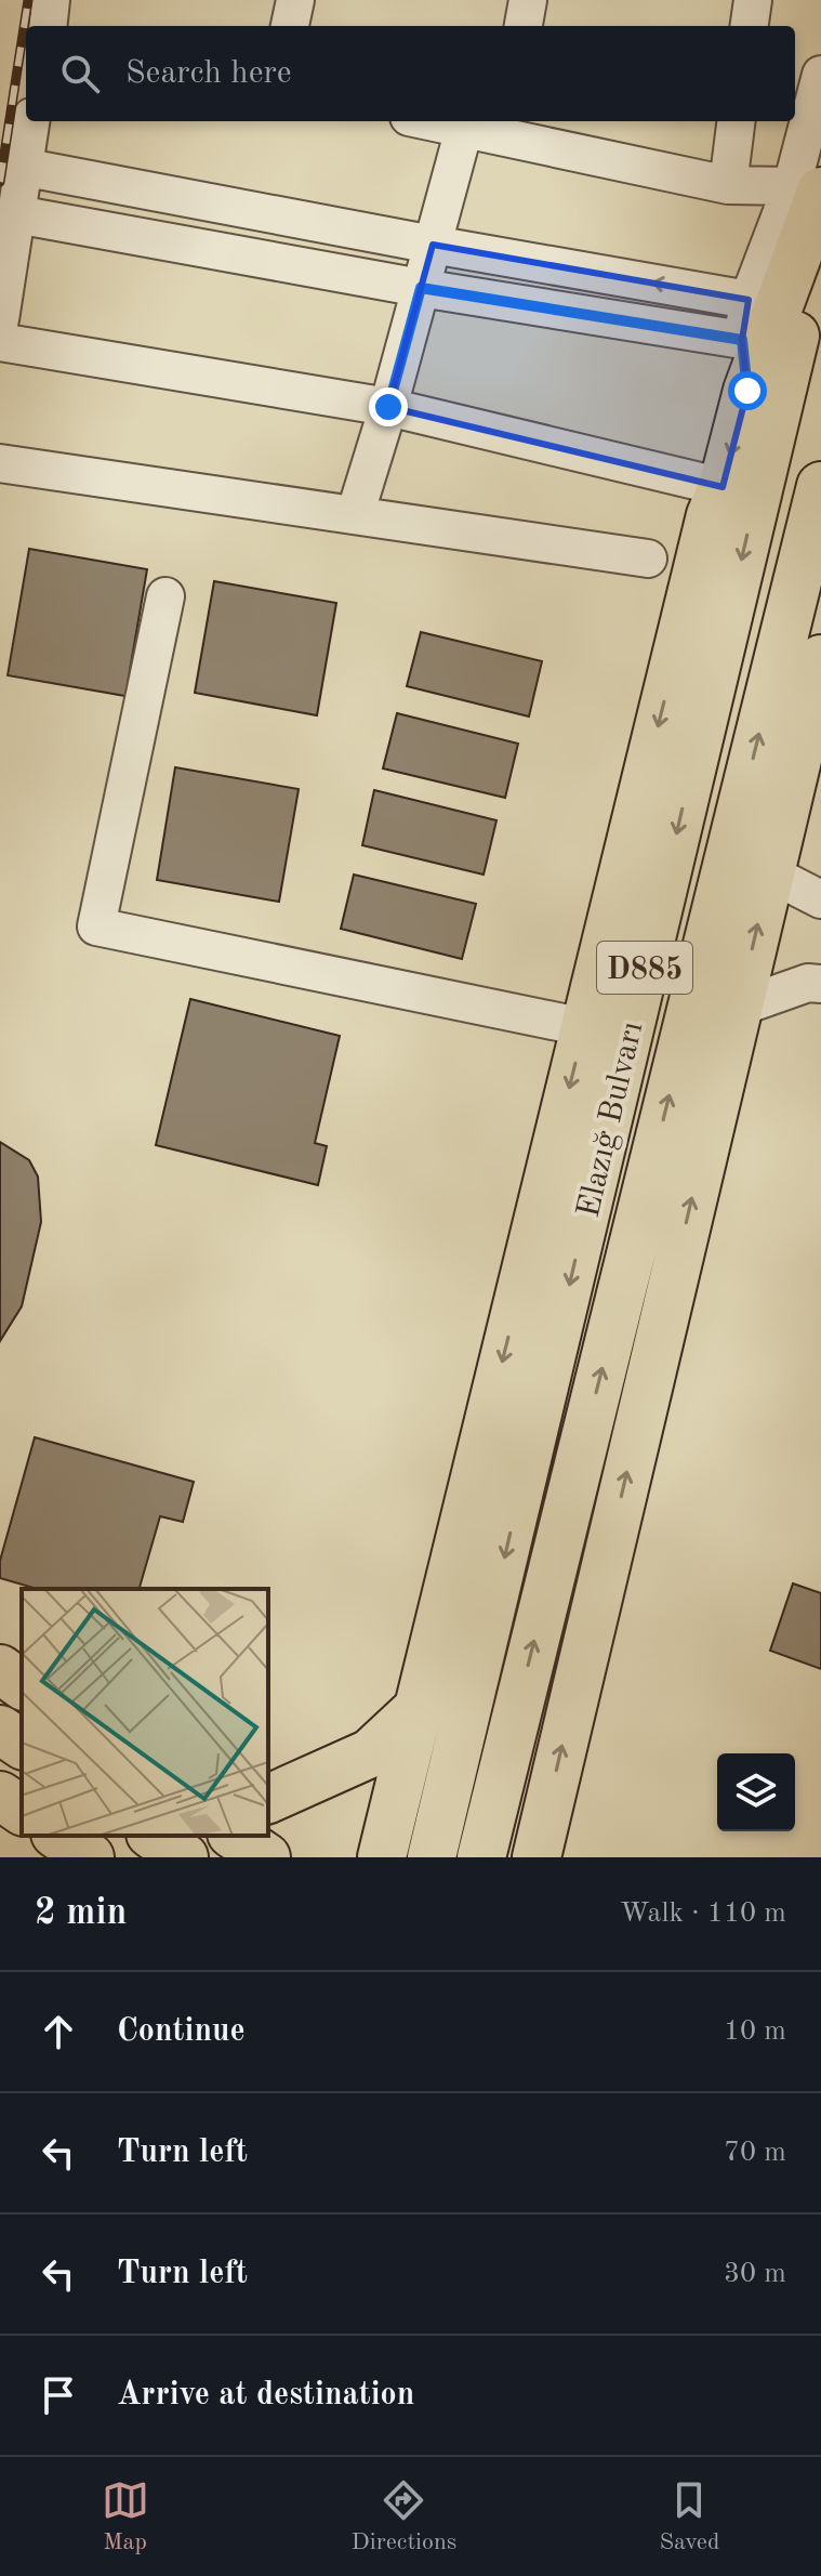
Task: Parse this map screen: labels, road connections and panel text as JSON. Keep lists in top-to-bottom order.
{
  "streets": {
    "highway": ["D885", "Elazığ Bulvarı"]
  },
  "page": {
    "search": "Search here",
    "heading": ["2 min", "Walk · 110 m"],
    "list": [
      ["Continue", "10 m"],
      ["Turn left", "70 m"],
      ["Turn left", "30 m"],
      "Arrive at destination"
    ],
    "nav": ["Map", "Directions", "Saved"]
  }
}
